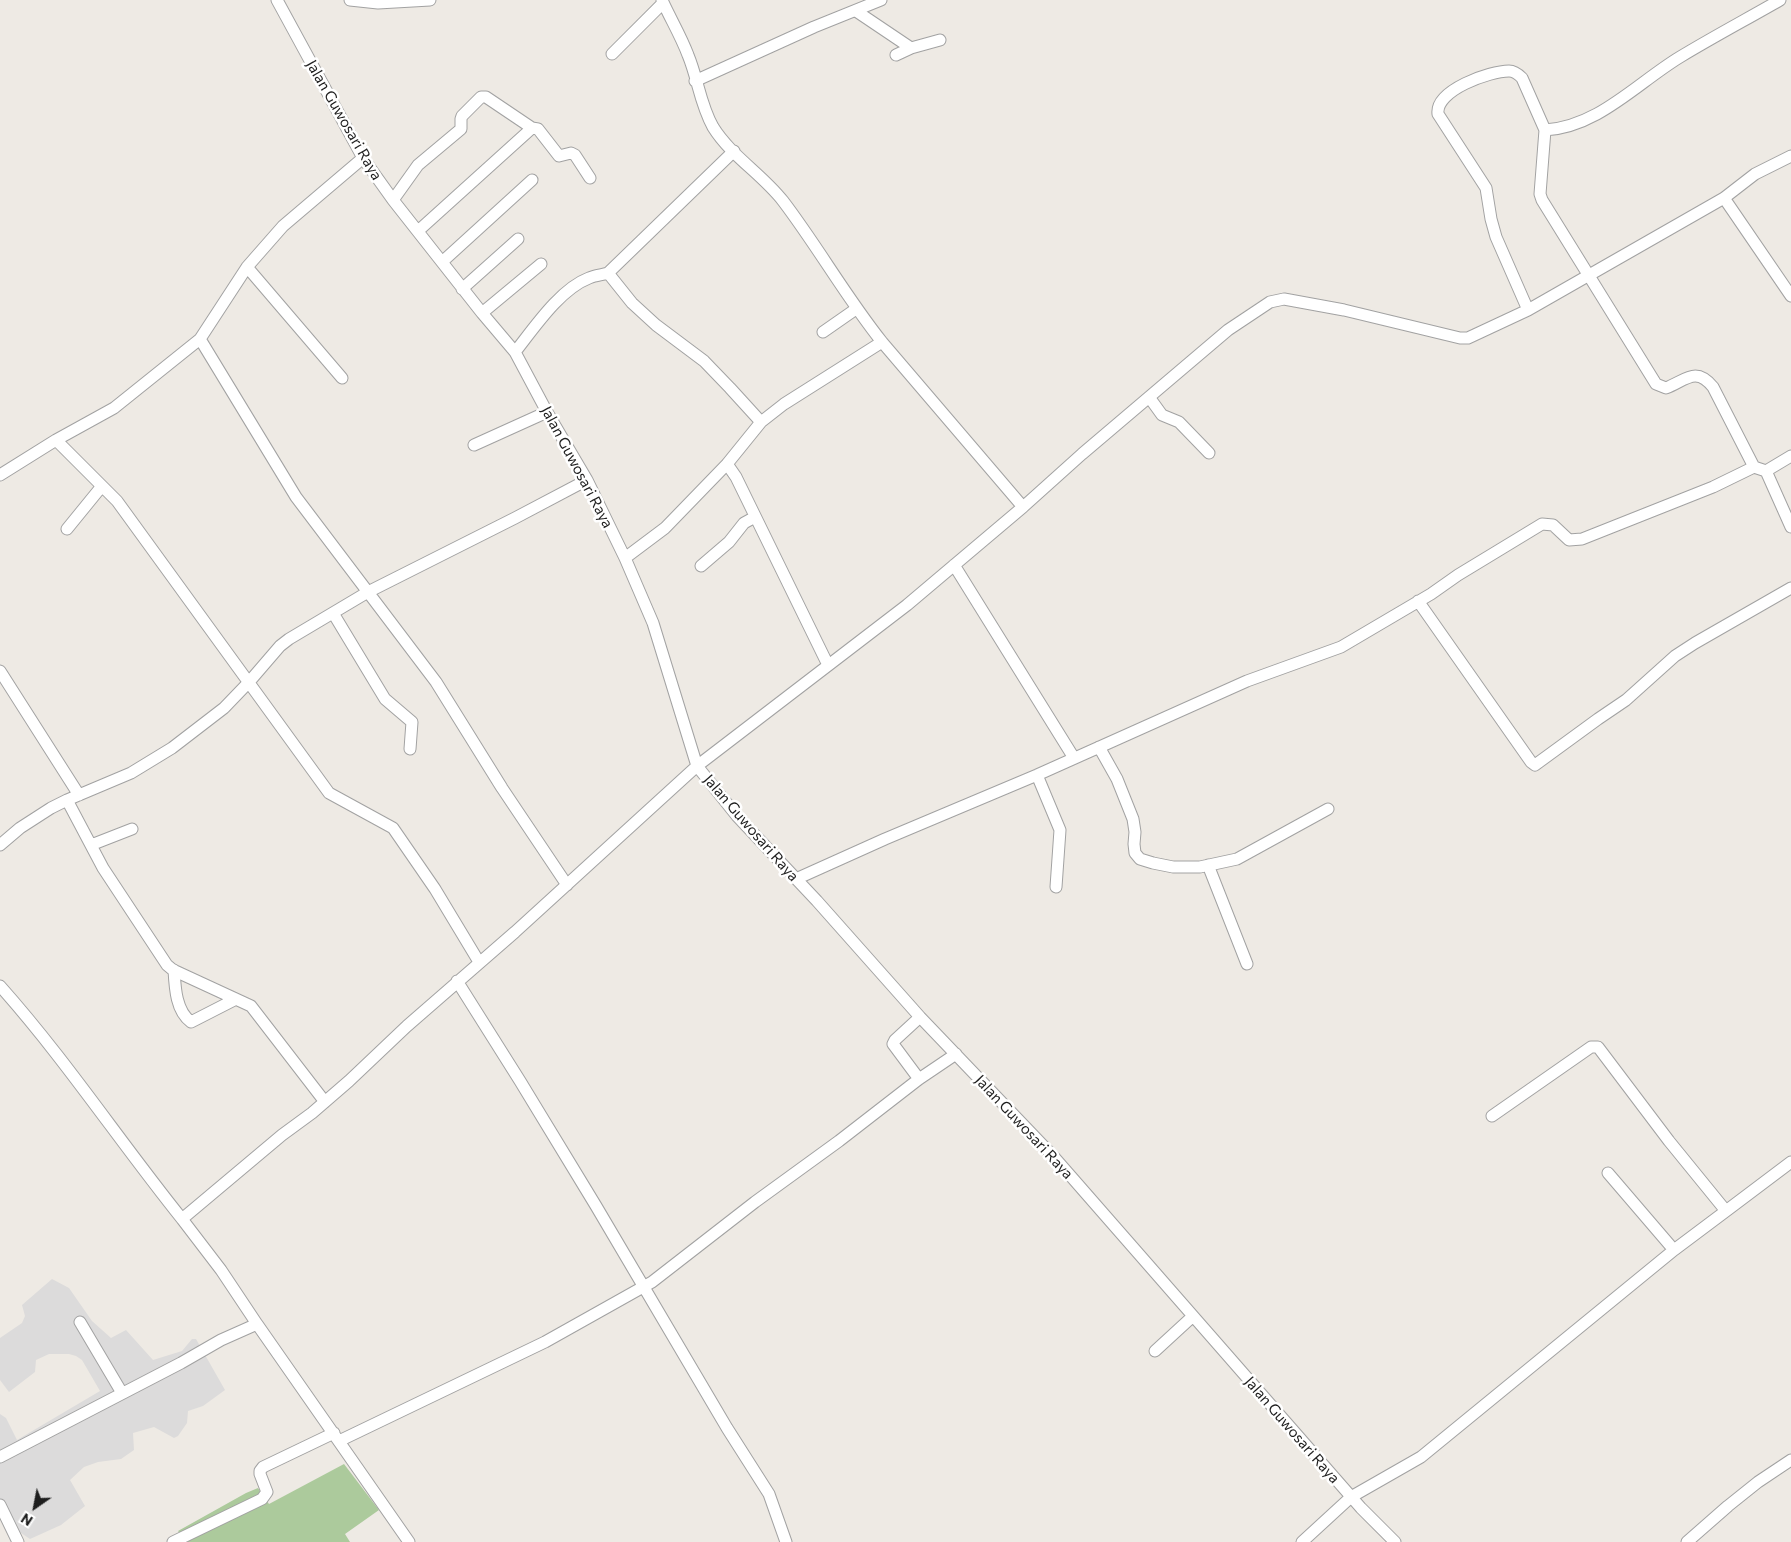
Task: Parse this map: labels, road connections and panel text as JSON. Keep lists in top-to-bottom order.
{
  "streets": {
    "street": ["Jalan Guwosari Raya"]
  },
  "north": "bottom left"
}
